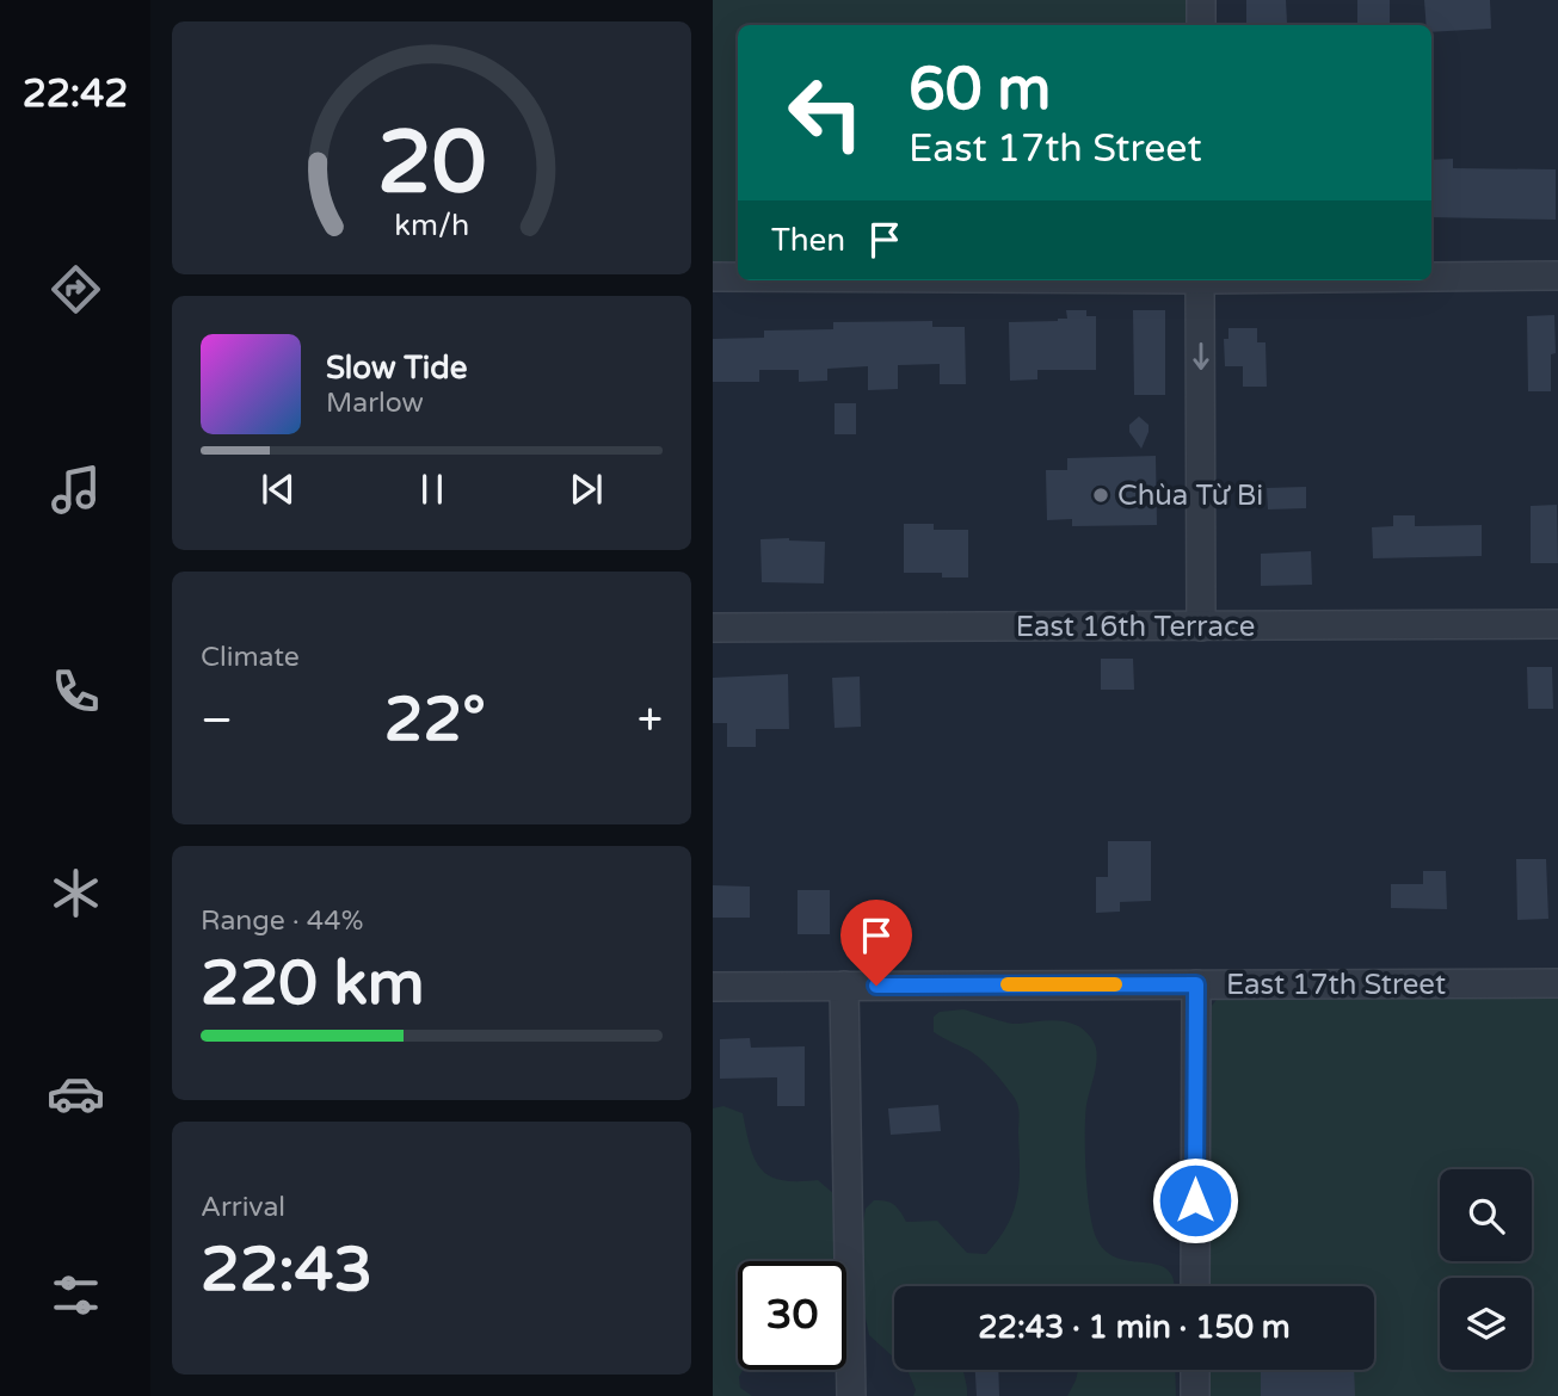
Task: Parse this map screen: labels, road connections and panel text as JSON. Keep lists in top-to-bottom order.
{
  "streets": {
    "street": ["East 16th Terrace", "East 17th Street"]
  },
  "places": ["Chùa Từ Bi"],
  "page": {
    "tabs": "22:42",
    "turn": ["60 m", "East 17th Street"],
    "then": "Then",
    "song": ["Slow Tide", "Marlow"],
    "tile": [
      "Climate",
      ["Range · 44%", "220 km"],
      ["Arrival", "22:43"]
    ],
    "heat": ["−", "22°", "+"],
    "limit": "30",
    "trip": "22:43 · 1 min · 150 m",
    "gauge": ["20", "km/h"]
  }
}
